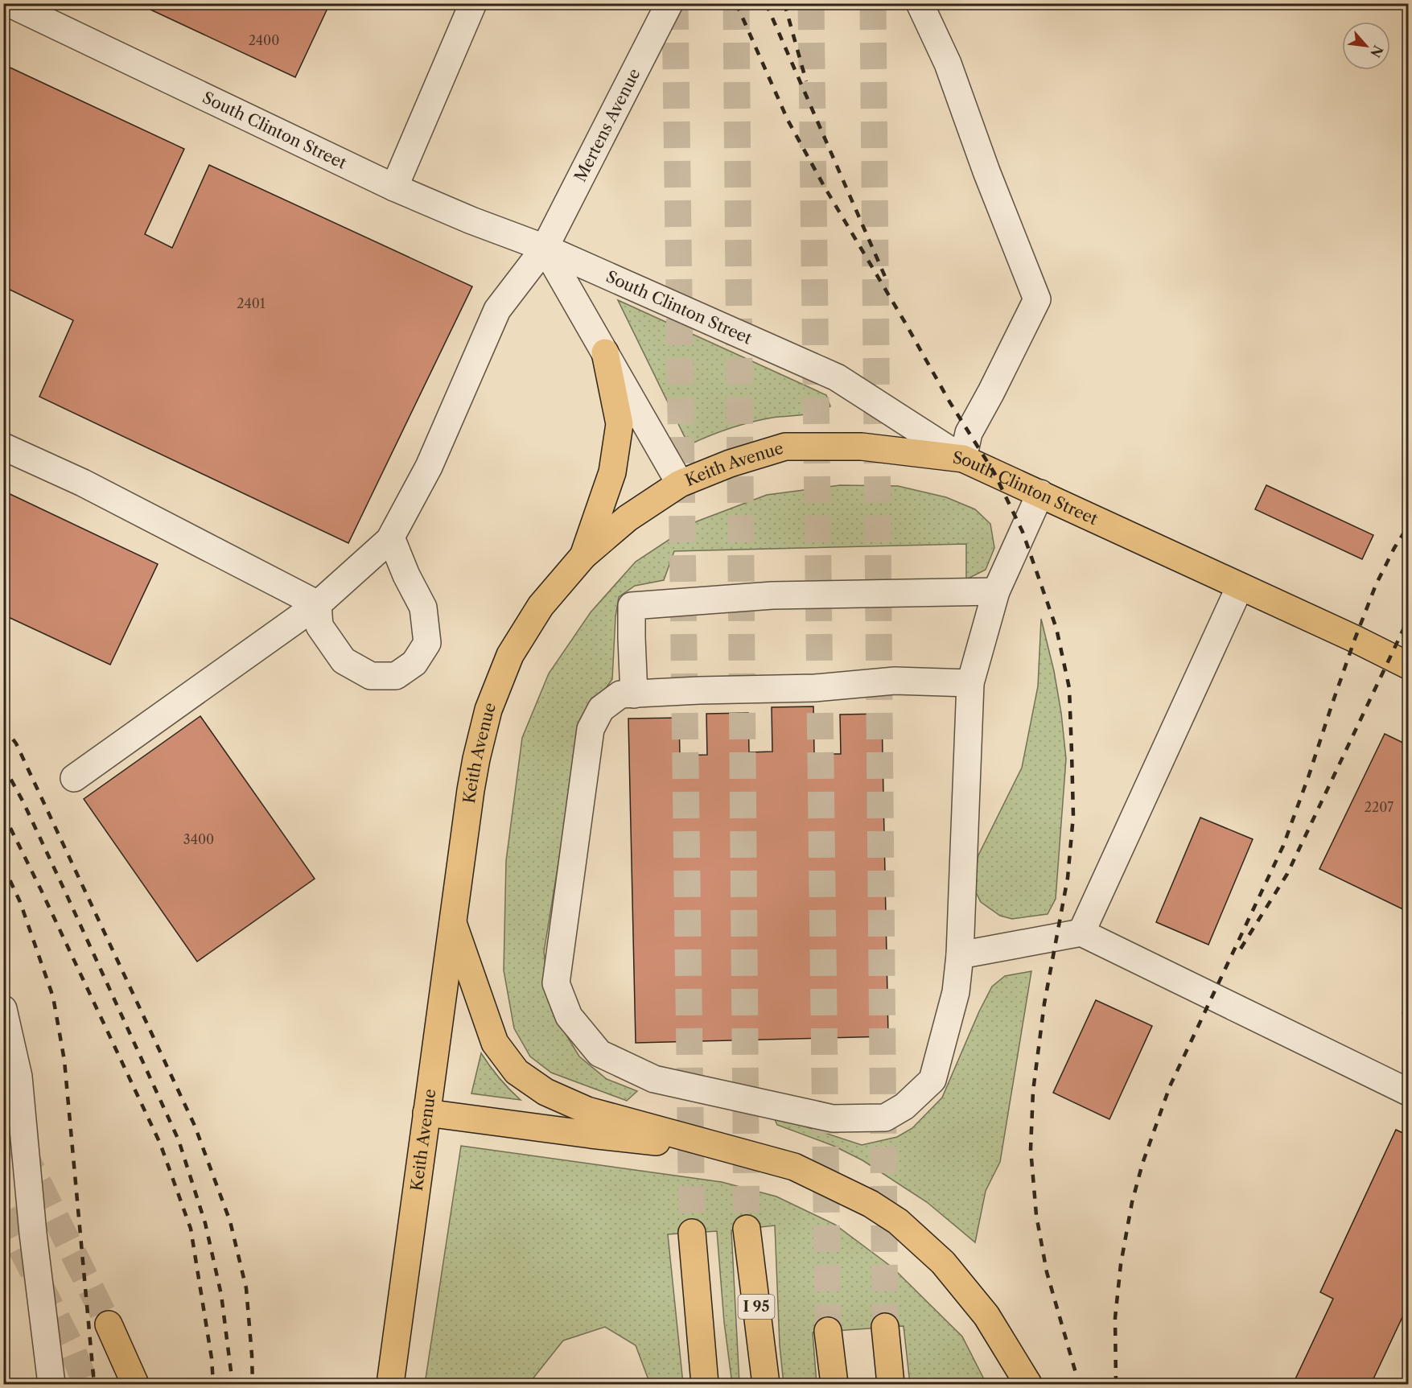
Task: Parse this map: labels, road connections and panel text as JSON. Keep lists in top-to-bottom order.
{
  "streets": {
    "main road": ["South Clinton Street", "Keith Avenue", "I 95"],
    "street": ["Mertens Avenue"]
  },
  "crossings": [
    ["Mertens Avenue", "South Clinton Street"],
    ["South Clinton Street", "Keith Avenue"]
  ],
  "house_numbers": [
    "2400",
    "2401",
    "2207",
    "3400"
  ],
  "north": "bottom right"
}
